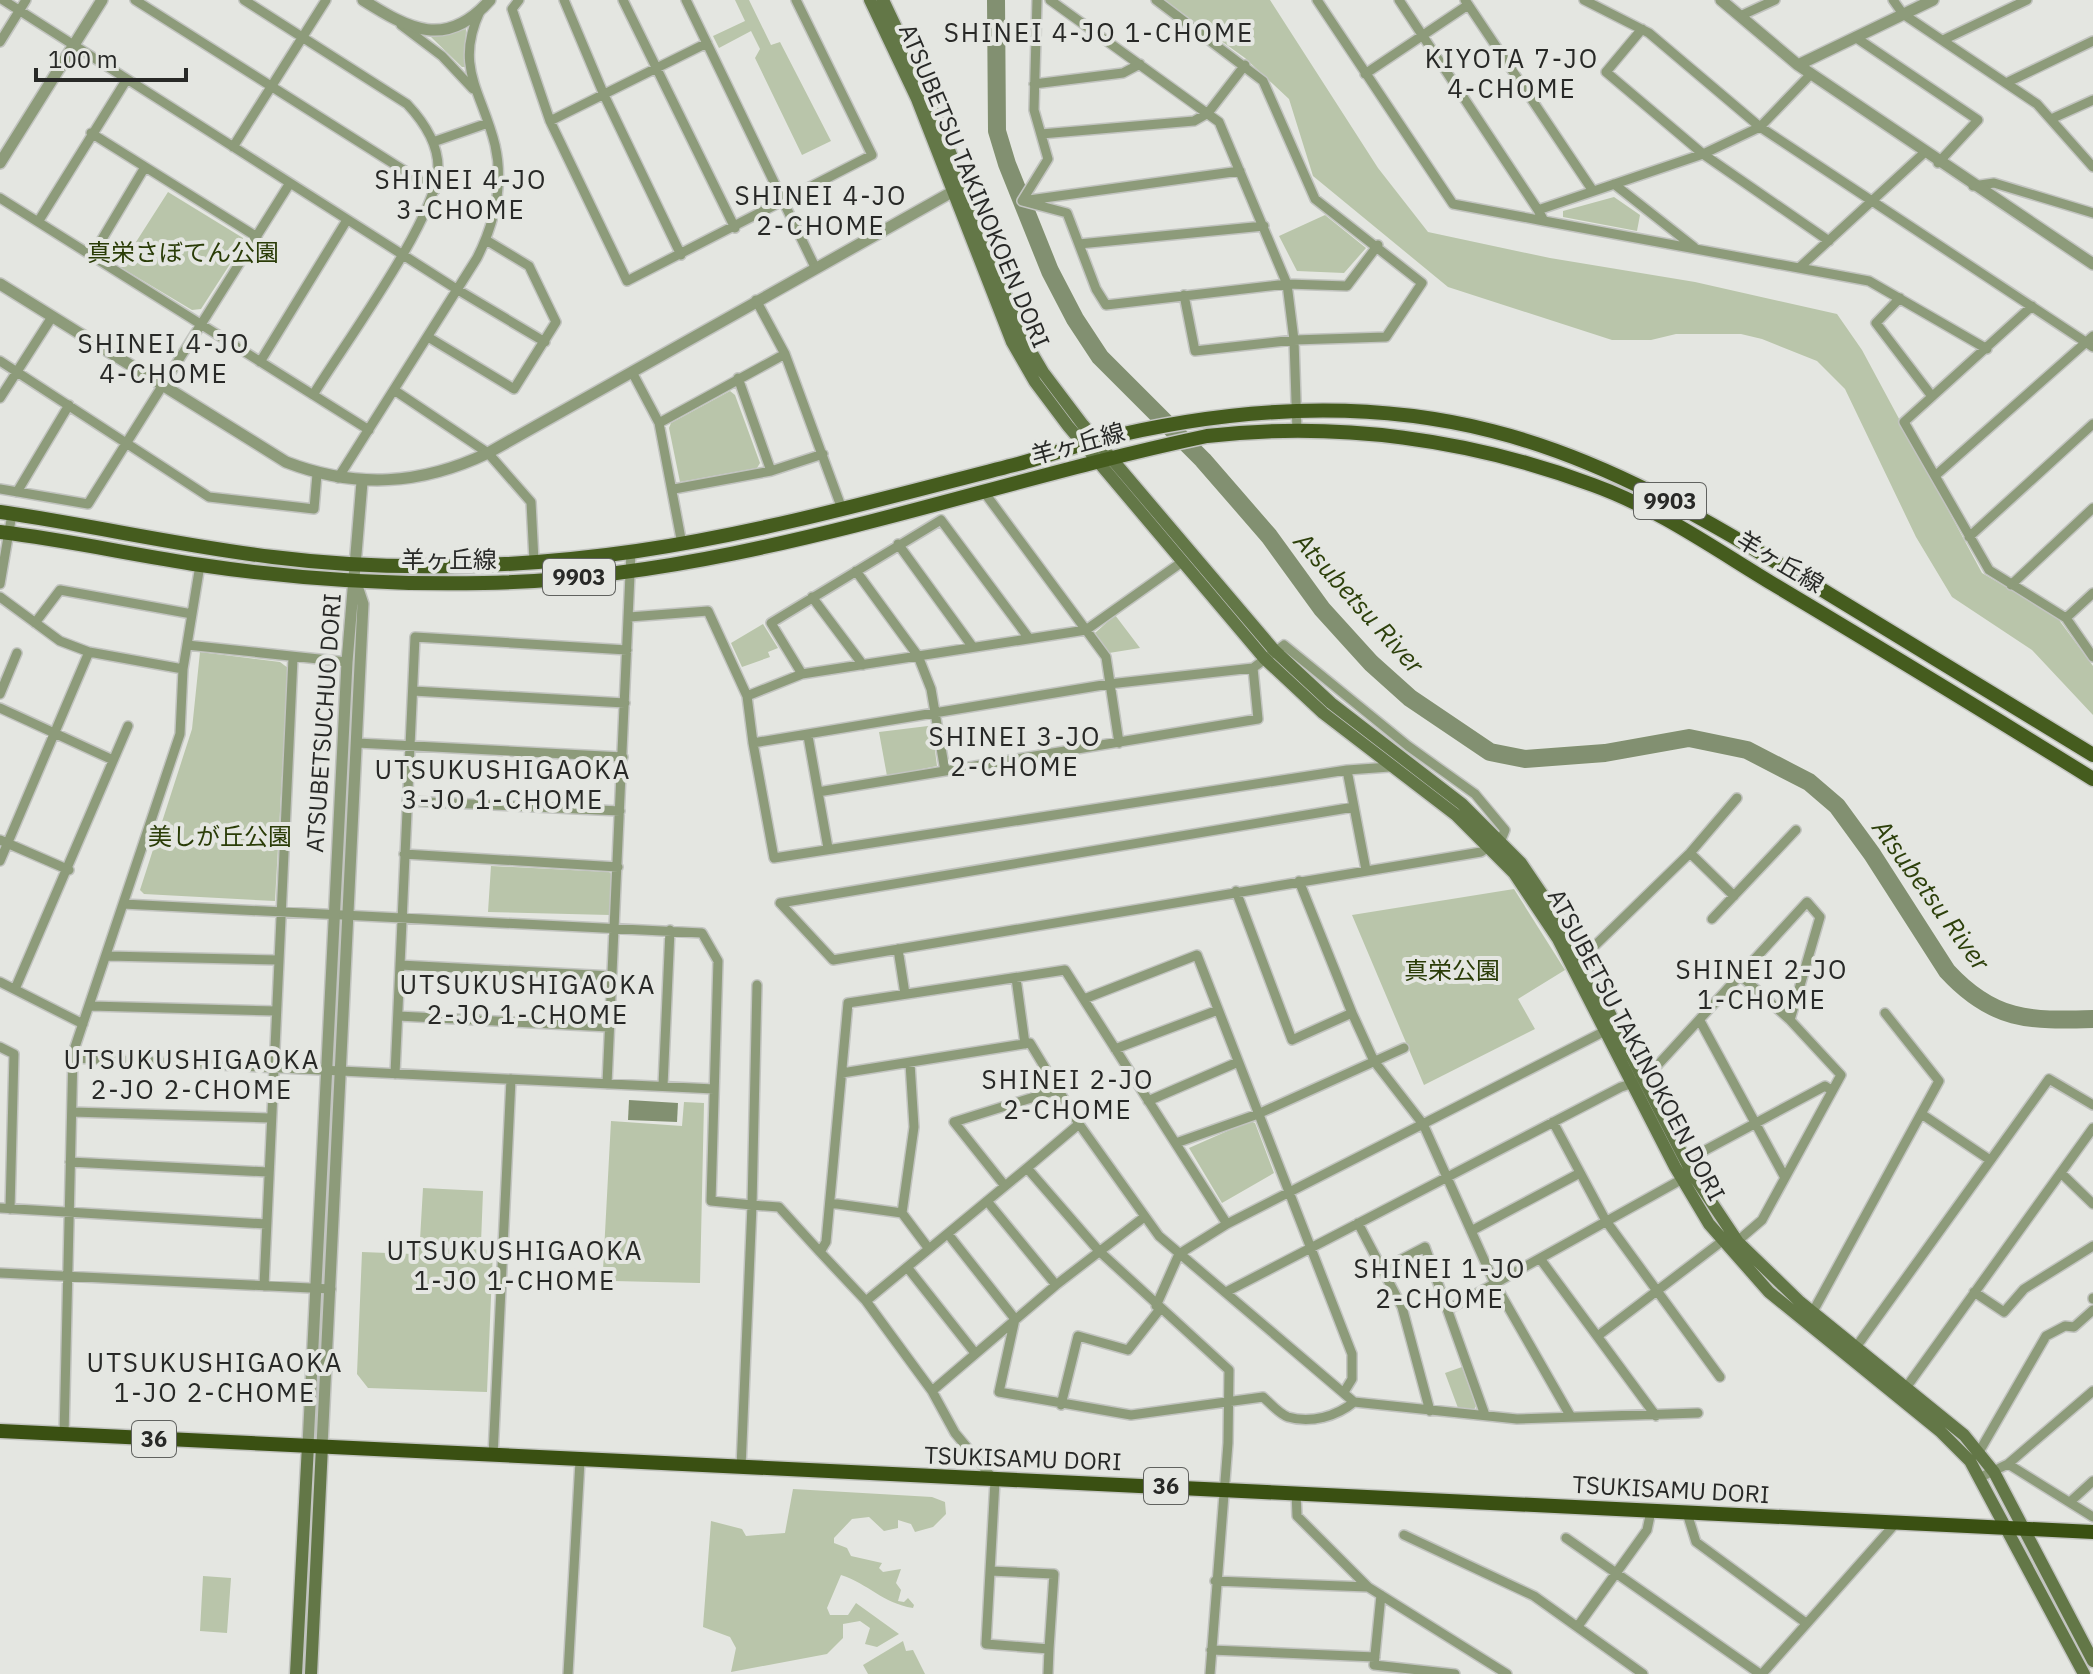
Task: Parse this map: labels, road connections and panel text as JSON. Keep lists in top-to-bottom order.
{
  "streets": {
    "highway": ["36", "TSUKISAMU DORI"],
    "main road": [
      "ATSUBETSU TAKINOKOEN DORI",
      "羊ヶ丘線",
      "9903",
      "ATSUBETSUCHUO DORI"
    ]
  },
  "crossings": [
    ["ATSUBETSU TAKINOKOEN DORI", "羊ヶ丘線"],
    ["ATSUBETSU TAKINOKOEN DORI", "TSUKISAMU DORI"],
    ["羊ヶ丘線", "ATSUBETSUCHUO DORI"],
    ["ATSUBETSUCHUO DORI", "TSUKISAMU DORI"]
  ],
  "districts": [
    "SHINEI 4-JO 1-CHOME",
    "KIYOTA 7-JO 4-CHOME",
    "SHINEI 4-JO 3-CHOME",
    "SHINEI 4-JO 2-CHOME",
    "SHINEI 4-JO 4-CHOME",
    "SHINEI 3-JO 2-CHOME",
    "UTSUKUSHIGAOKA 3-JO 1-CHOME",
    "SHINEI 2-JO 1-CHOME",
    "UTSUKUSHIGAOKA 2-JO 1-CHOME",
    "UTSUKUSHIGAOKA 2-JO 2-CHOME",
    "SHINEI 2-JO 2-CHOME",
    "UTSUKUSHIGAOKA 1-JO 1-CHOME",
    "SHINEI 1-JO 2-CHOME",
    "UTSUKUSHIGAOKA 1-JO 2-CHOME"
  ],
  "water": ["Atsubetsu River"],
  "parks": ["真栄さぼてん公園", "美しが丘公園", "真栄公園"],
  "scale_bar": "100 m"
}
